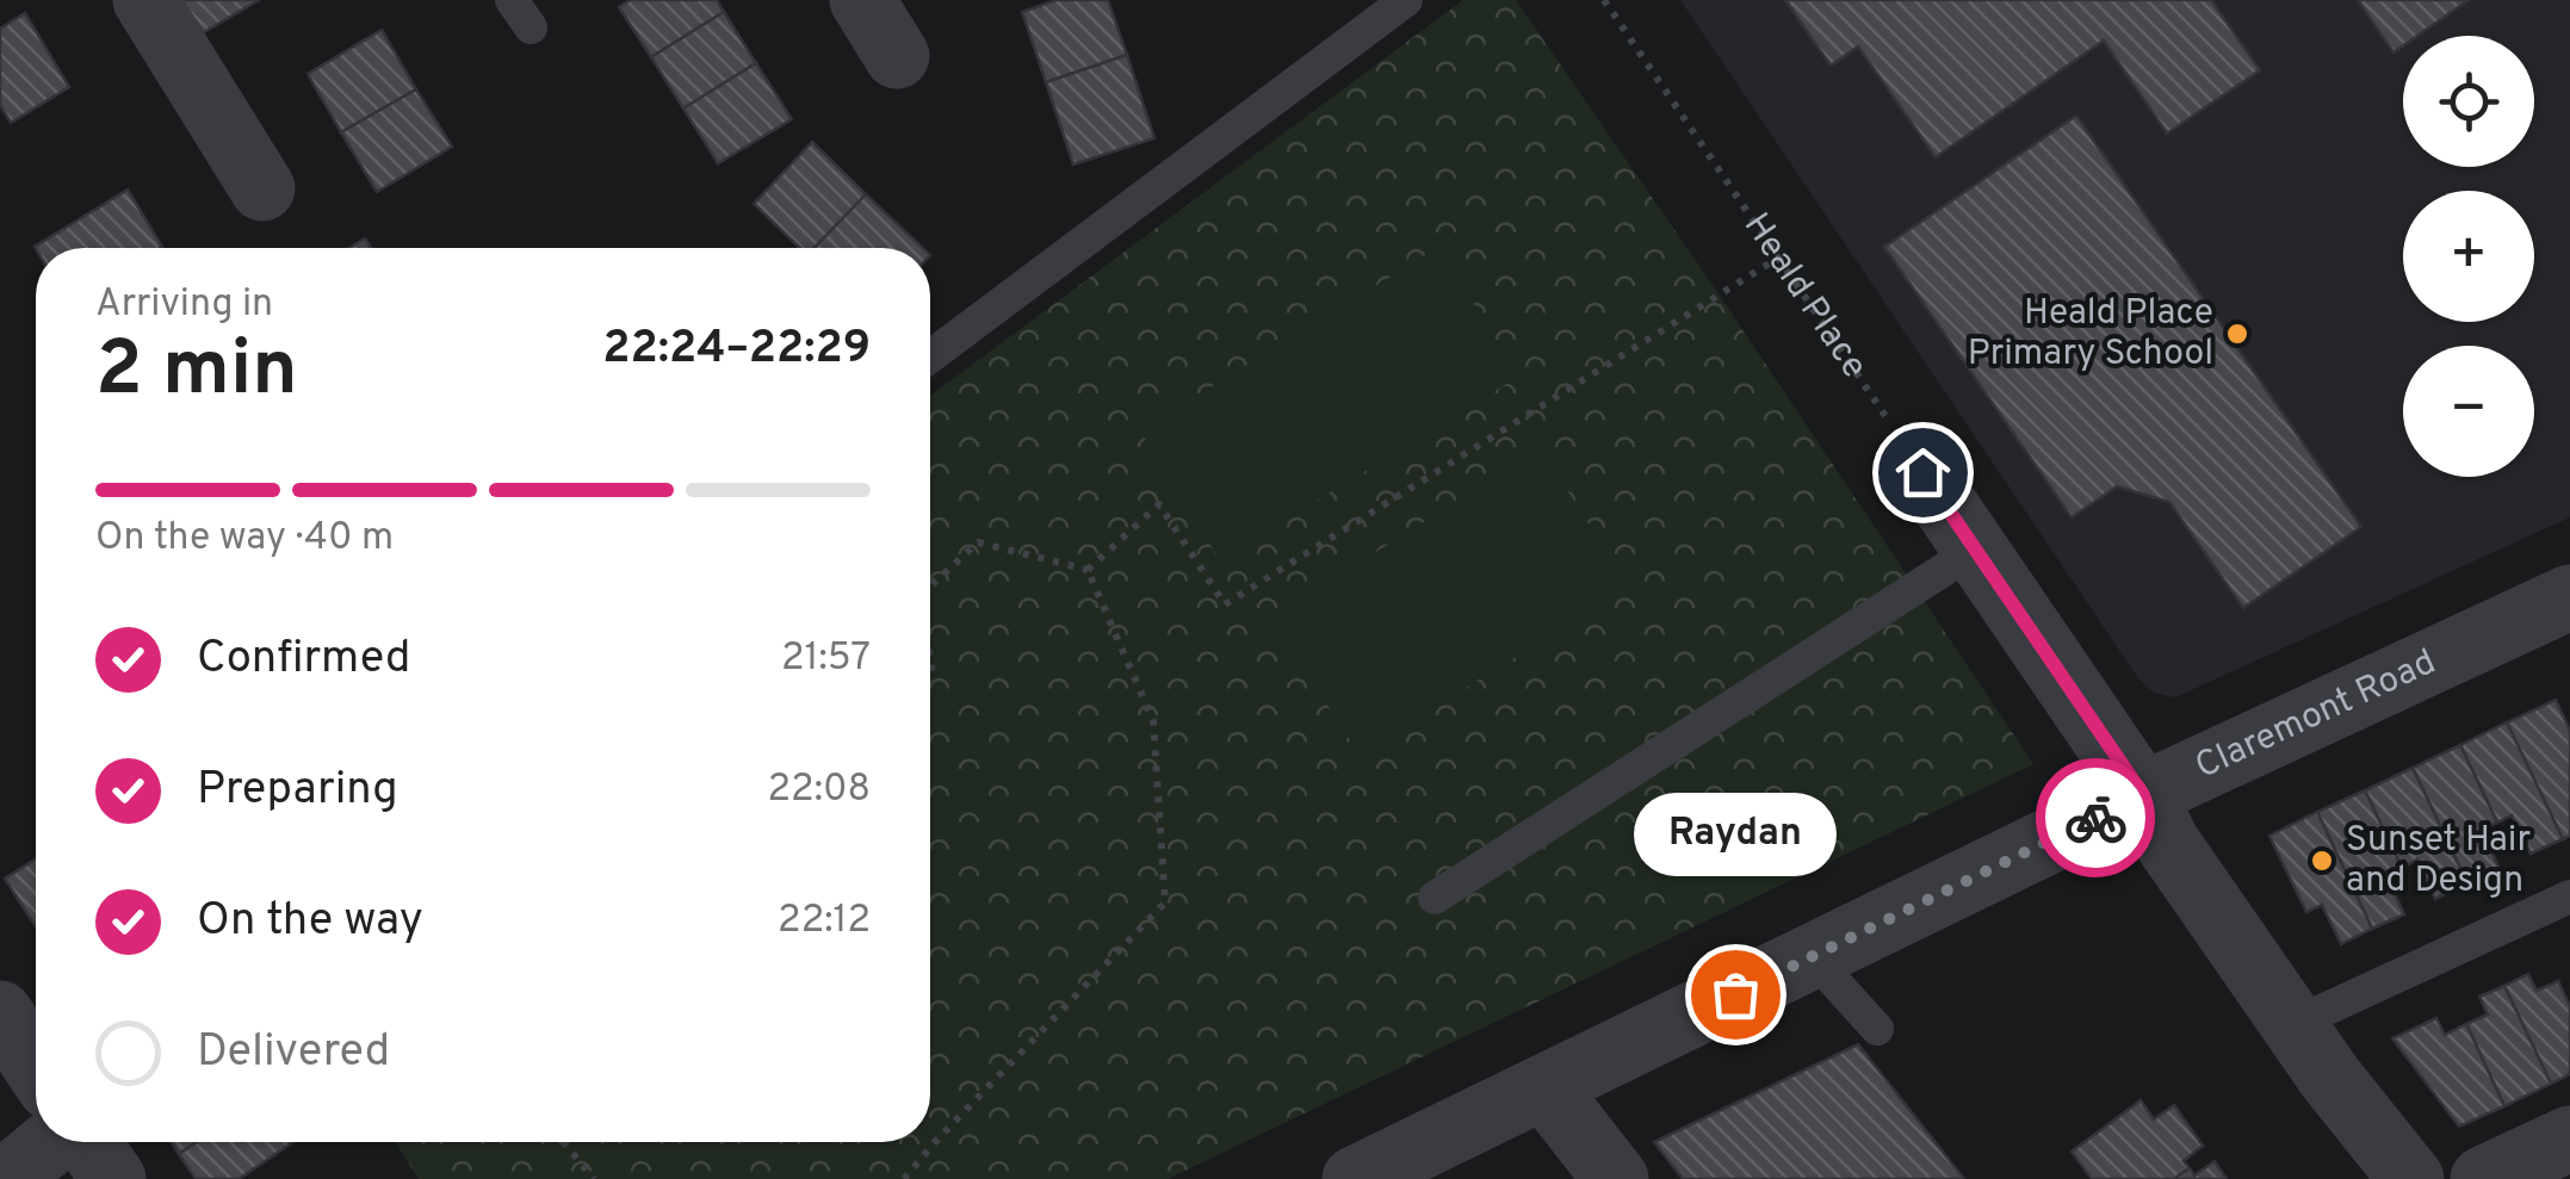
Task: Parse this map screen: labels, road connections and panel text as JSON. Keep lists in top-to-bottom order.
{
  "streets": {
    "street": ["Claremont Road"],
    "path": ["Heald Place"]
  },
  "places": ["Heald Place Primary School", "Sunset Hair and Design", "Raydan"],
  "page": {
    "map_buttons": ["+", "−"],
    "heading": ["2 min", "Arriving in", "22:24–22:29"],
    "bar": "On the way · 40 m",
    "list": [
      ["Confirmed", "21:57"],
      ["Preparing", "22:08"],
      ["On the way", "22:12"],
      "Delivered"
    ],
    "bubble": "Raydan"
  }
}
